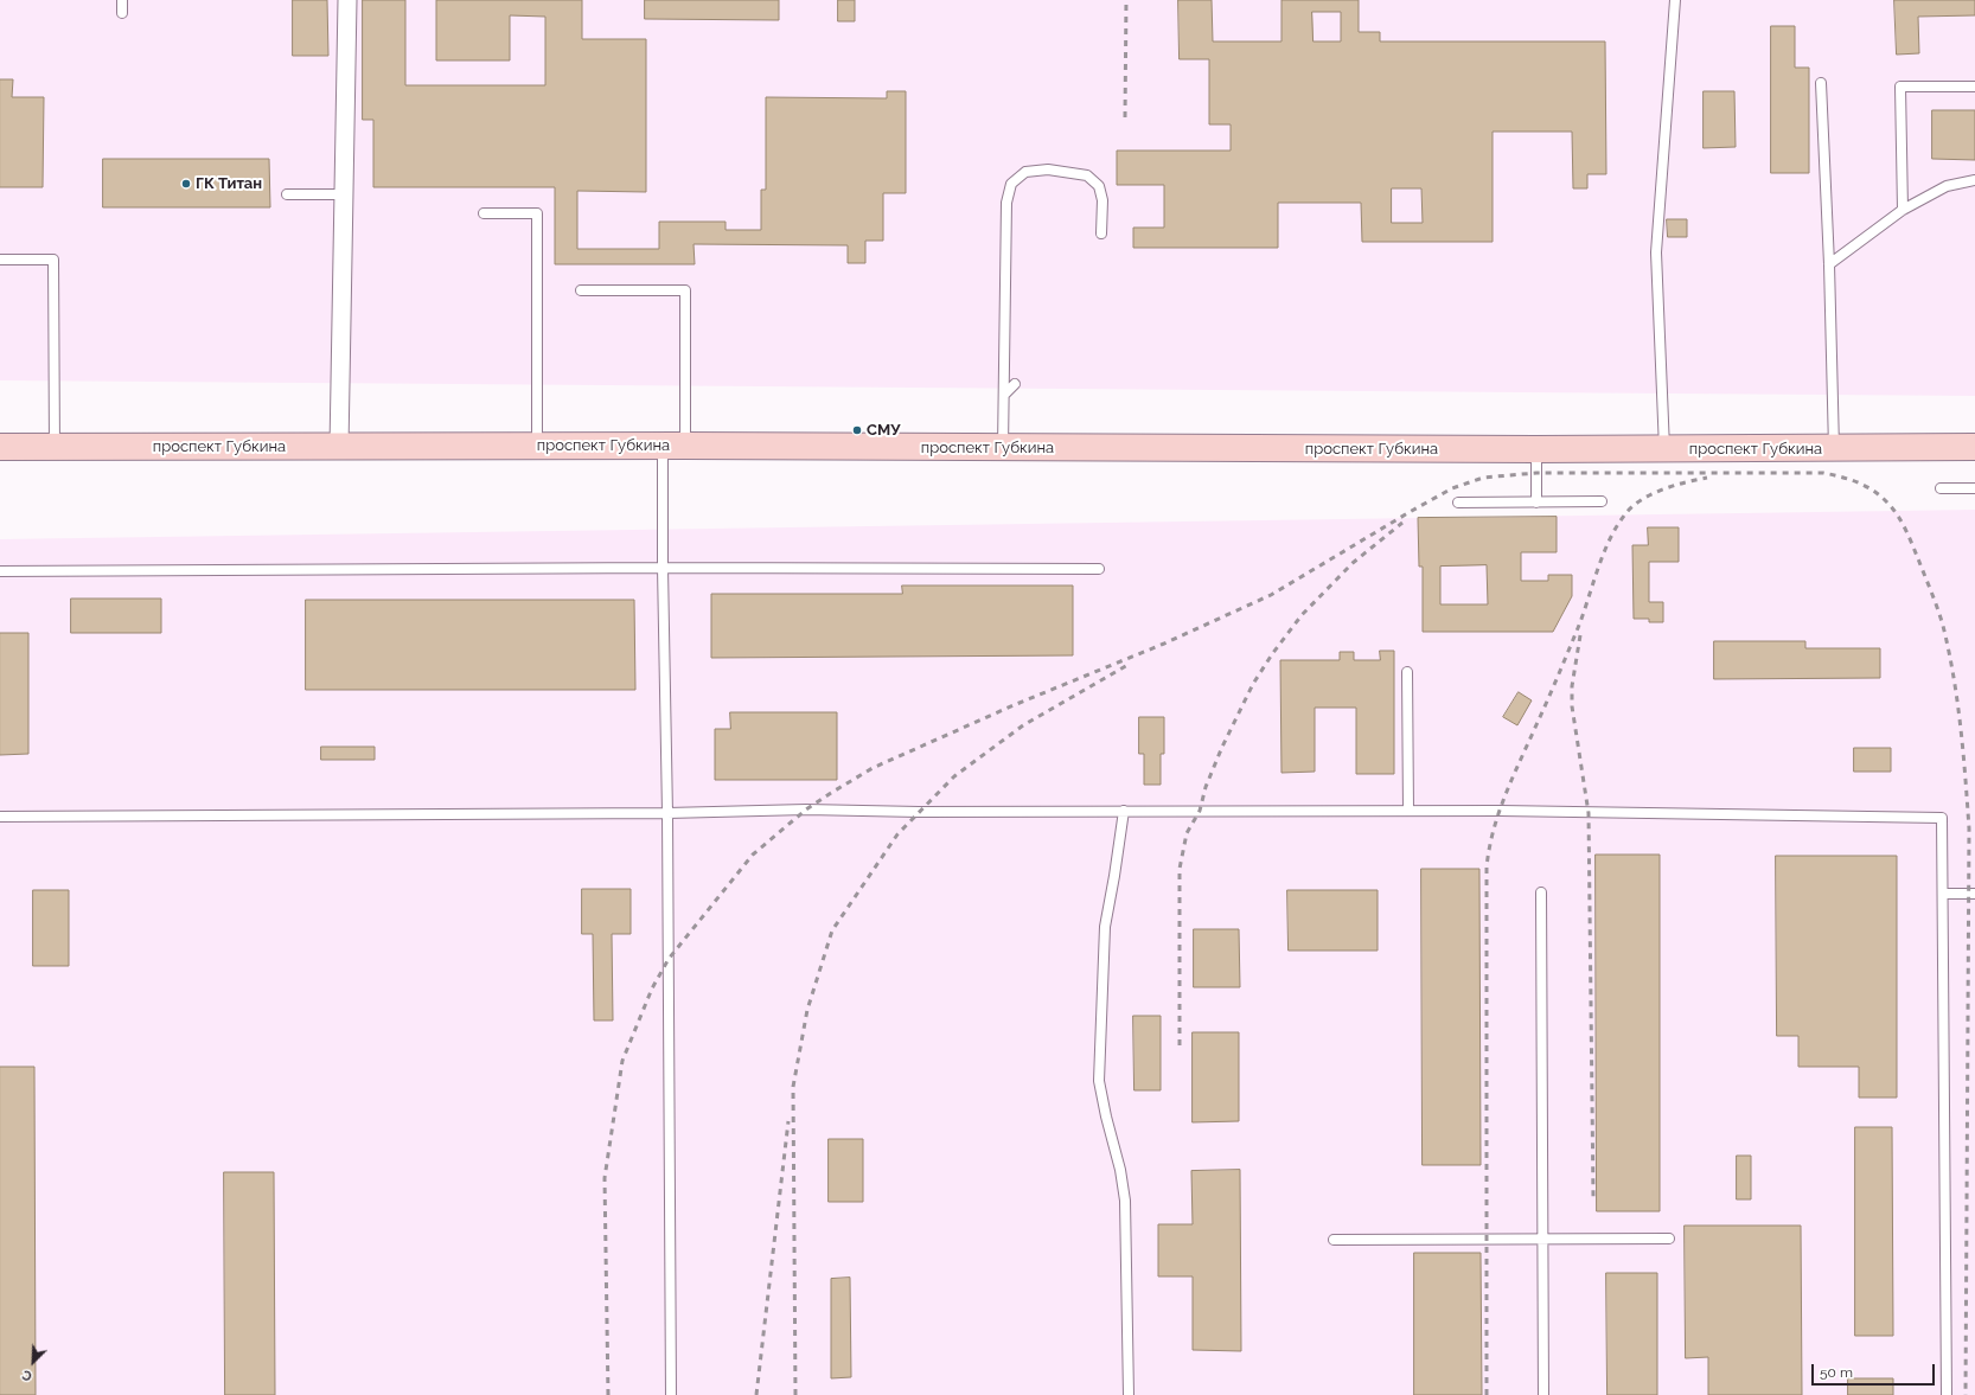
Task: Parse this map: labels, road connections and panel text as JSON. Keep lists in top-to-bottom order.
{
  "streets": {
    "main road": ["проспект Губкина"]
  },
  "places": ["ГК Титан", "СМУ"],
  "scale_bar": "50 m",
  "north": "bottom left"
}
